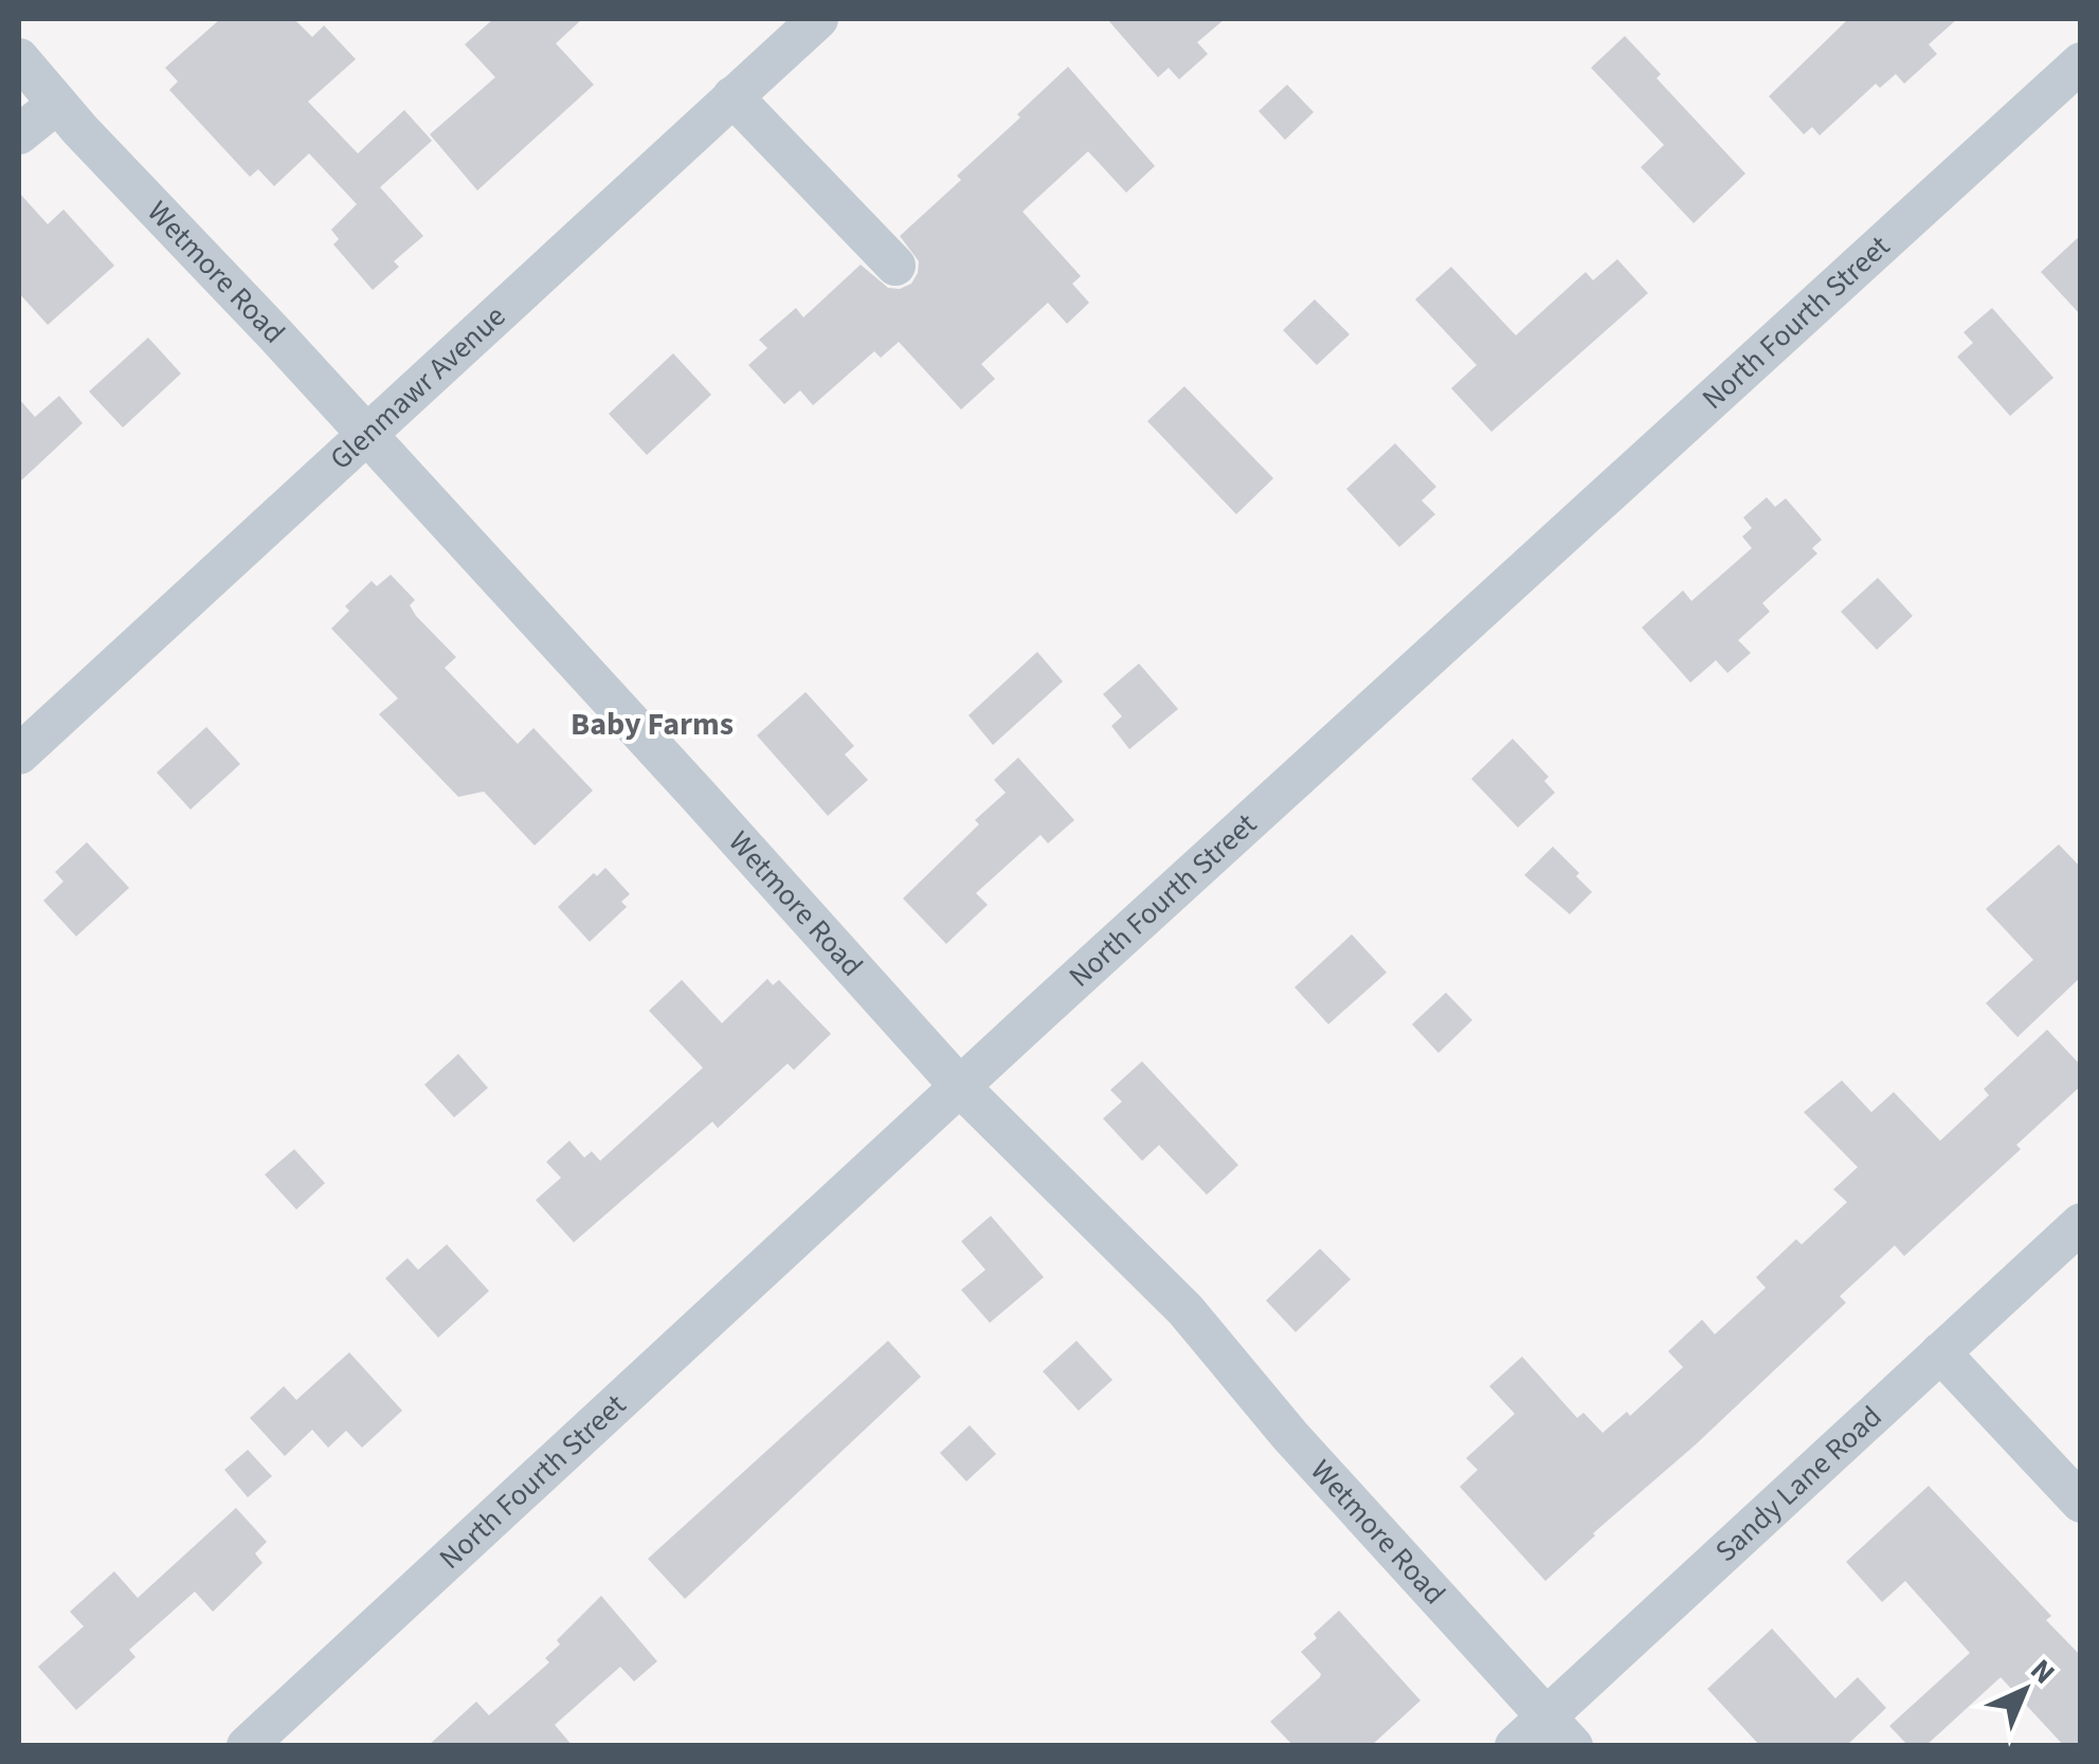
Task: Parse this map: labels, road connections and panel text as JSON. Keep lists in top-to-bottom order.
{
  "streets": {
    "street": [
      "Wetmore Road",
      "North Fourth Street",
      "Glenmawr Avenue",
      "Sandy Lane Road"
    ]
  },
  "crossings": [
    ["Wetmore Road", "North Fourth Street"],
    ["Wetmore Road", "Glenmawr Avenue"],
    ["Wetmore Road", "Sandy Lane Road"]
  ],
  "districts": ["Baby Farms"],
  "north": "top right"
}
